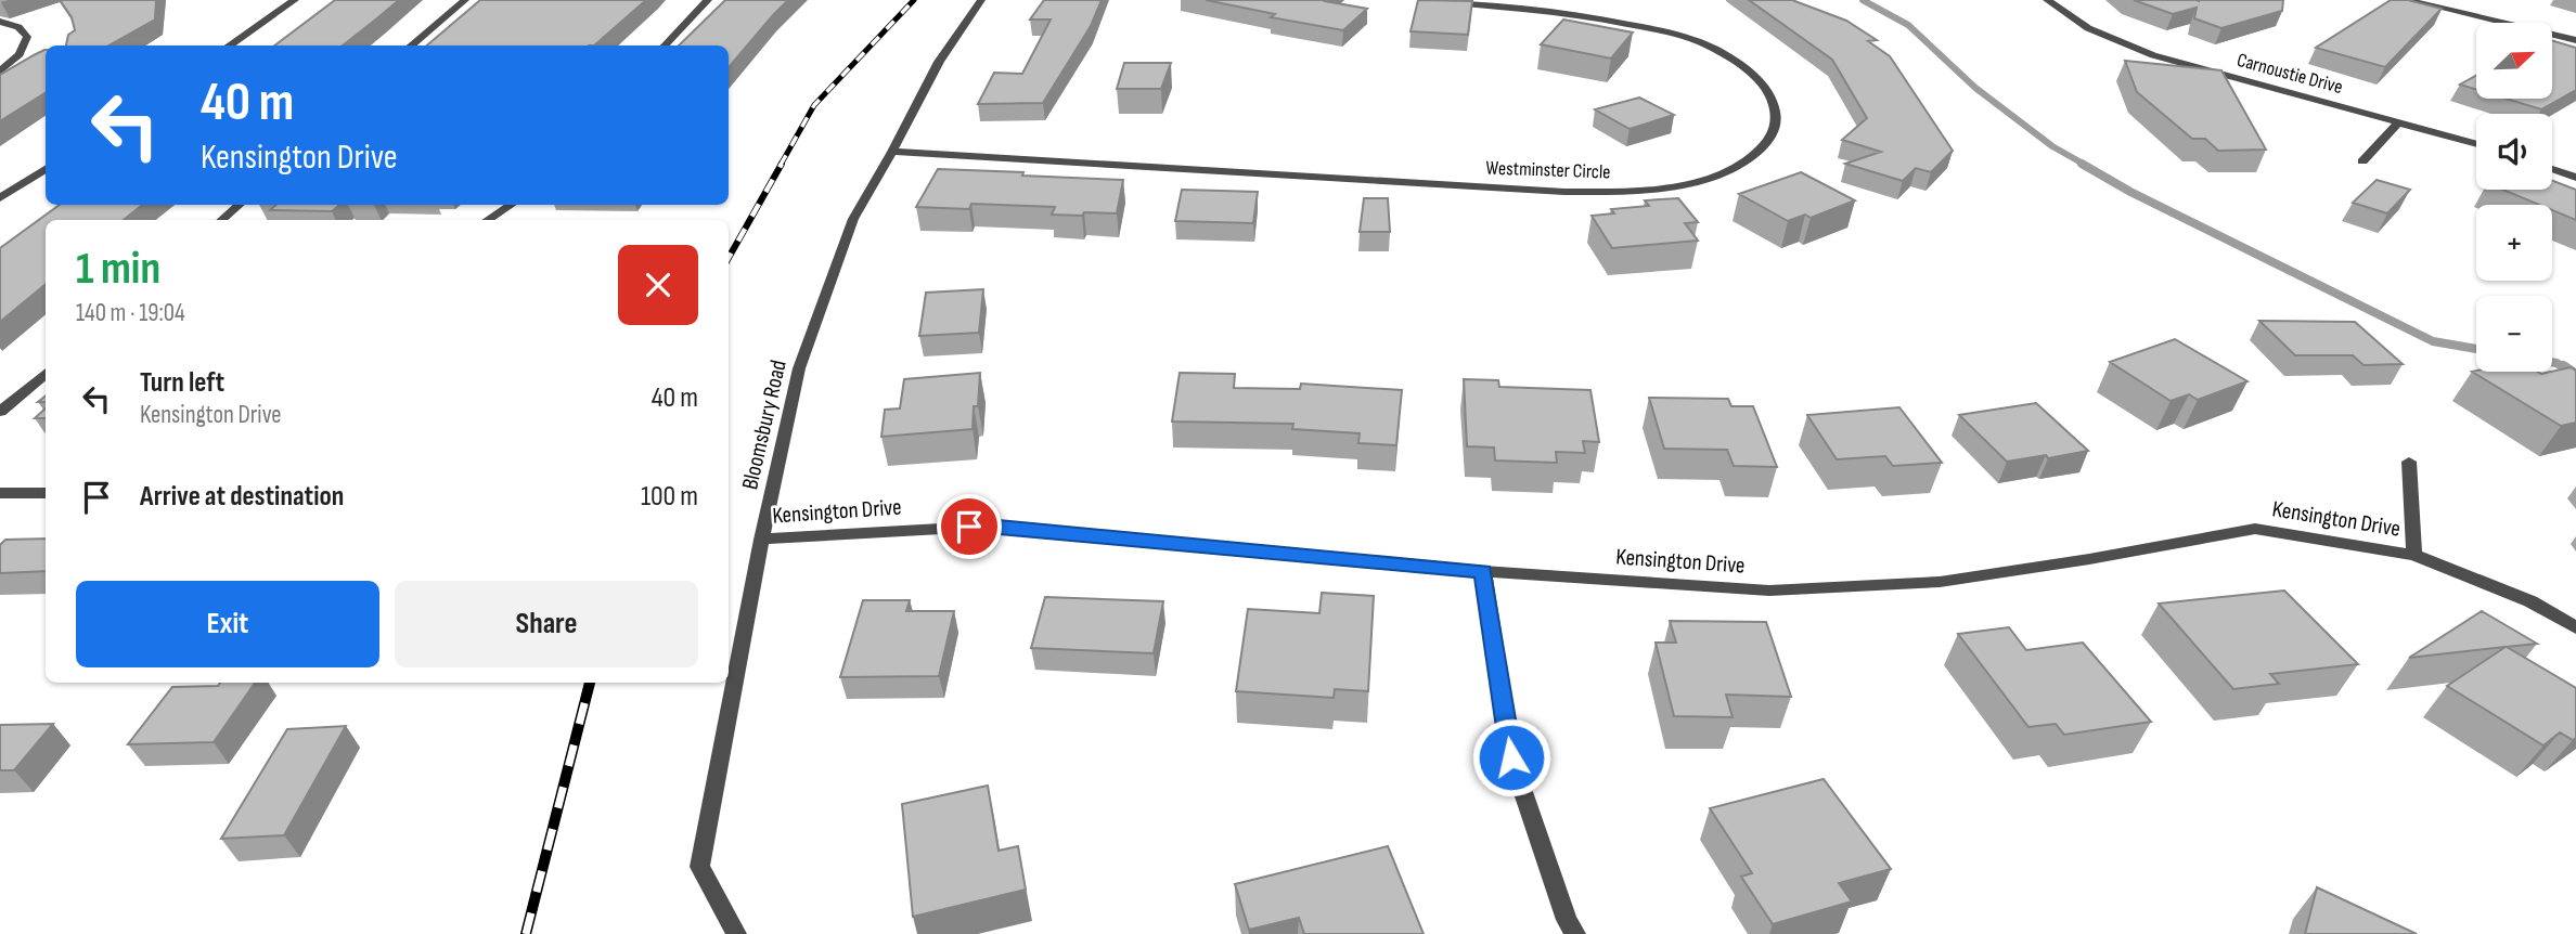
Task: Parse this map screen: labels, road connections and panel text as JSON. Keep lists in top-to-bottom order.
{
  "streets": {
    "street": [
      "Carnoustie Drive",
      "Westminster Circle",
      "Bloomsbury Road",
      "Kensington Drive"
    ]
  },
  "crossings": [
    ["Westminster Circle", "Bloomsbury Road"],
    ["Bloomsbury Road", "Kensington Drive"]
  ],
  "north": "top right",
  "page": {
    "map_buttons": ["+", "−"],
    "turn": ["40 m", "Kensington Drive"],
    "heading": ["1 min", "140 m · 19:04"],
    "list": [
      {
        "name": "Turn left",
        "note": "Kensington Drive",
        "value": "40 m"
      },
      {
        "name": "Arrive at destination",
        "value": "100 m"
      }
    ],
    "buttons": ["Exit", "Share"]
  }
}
